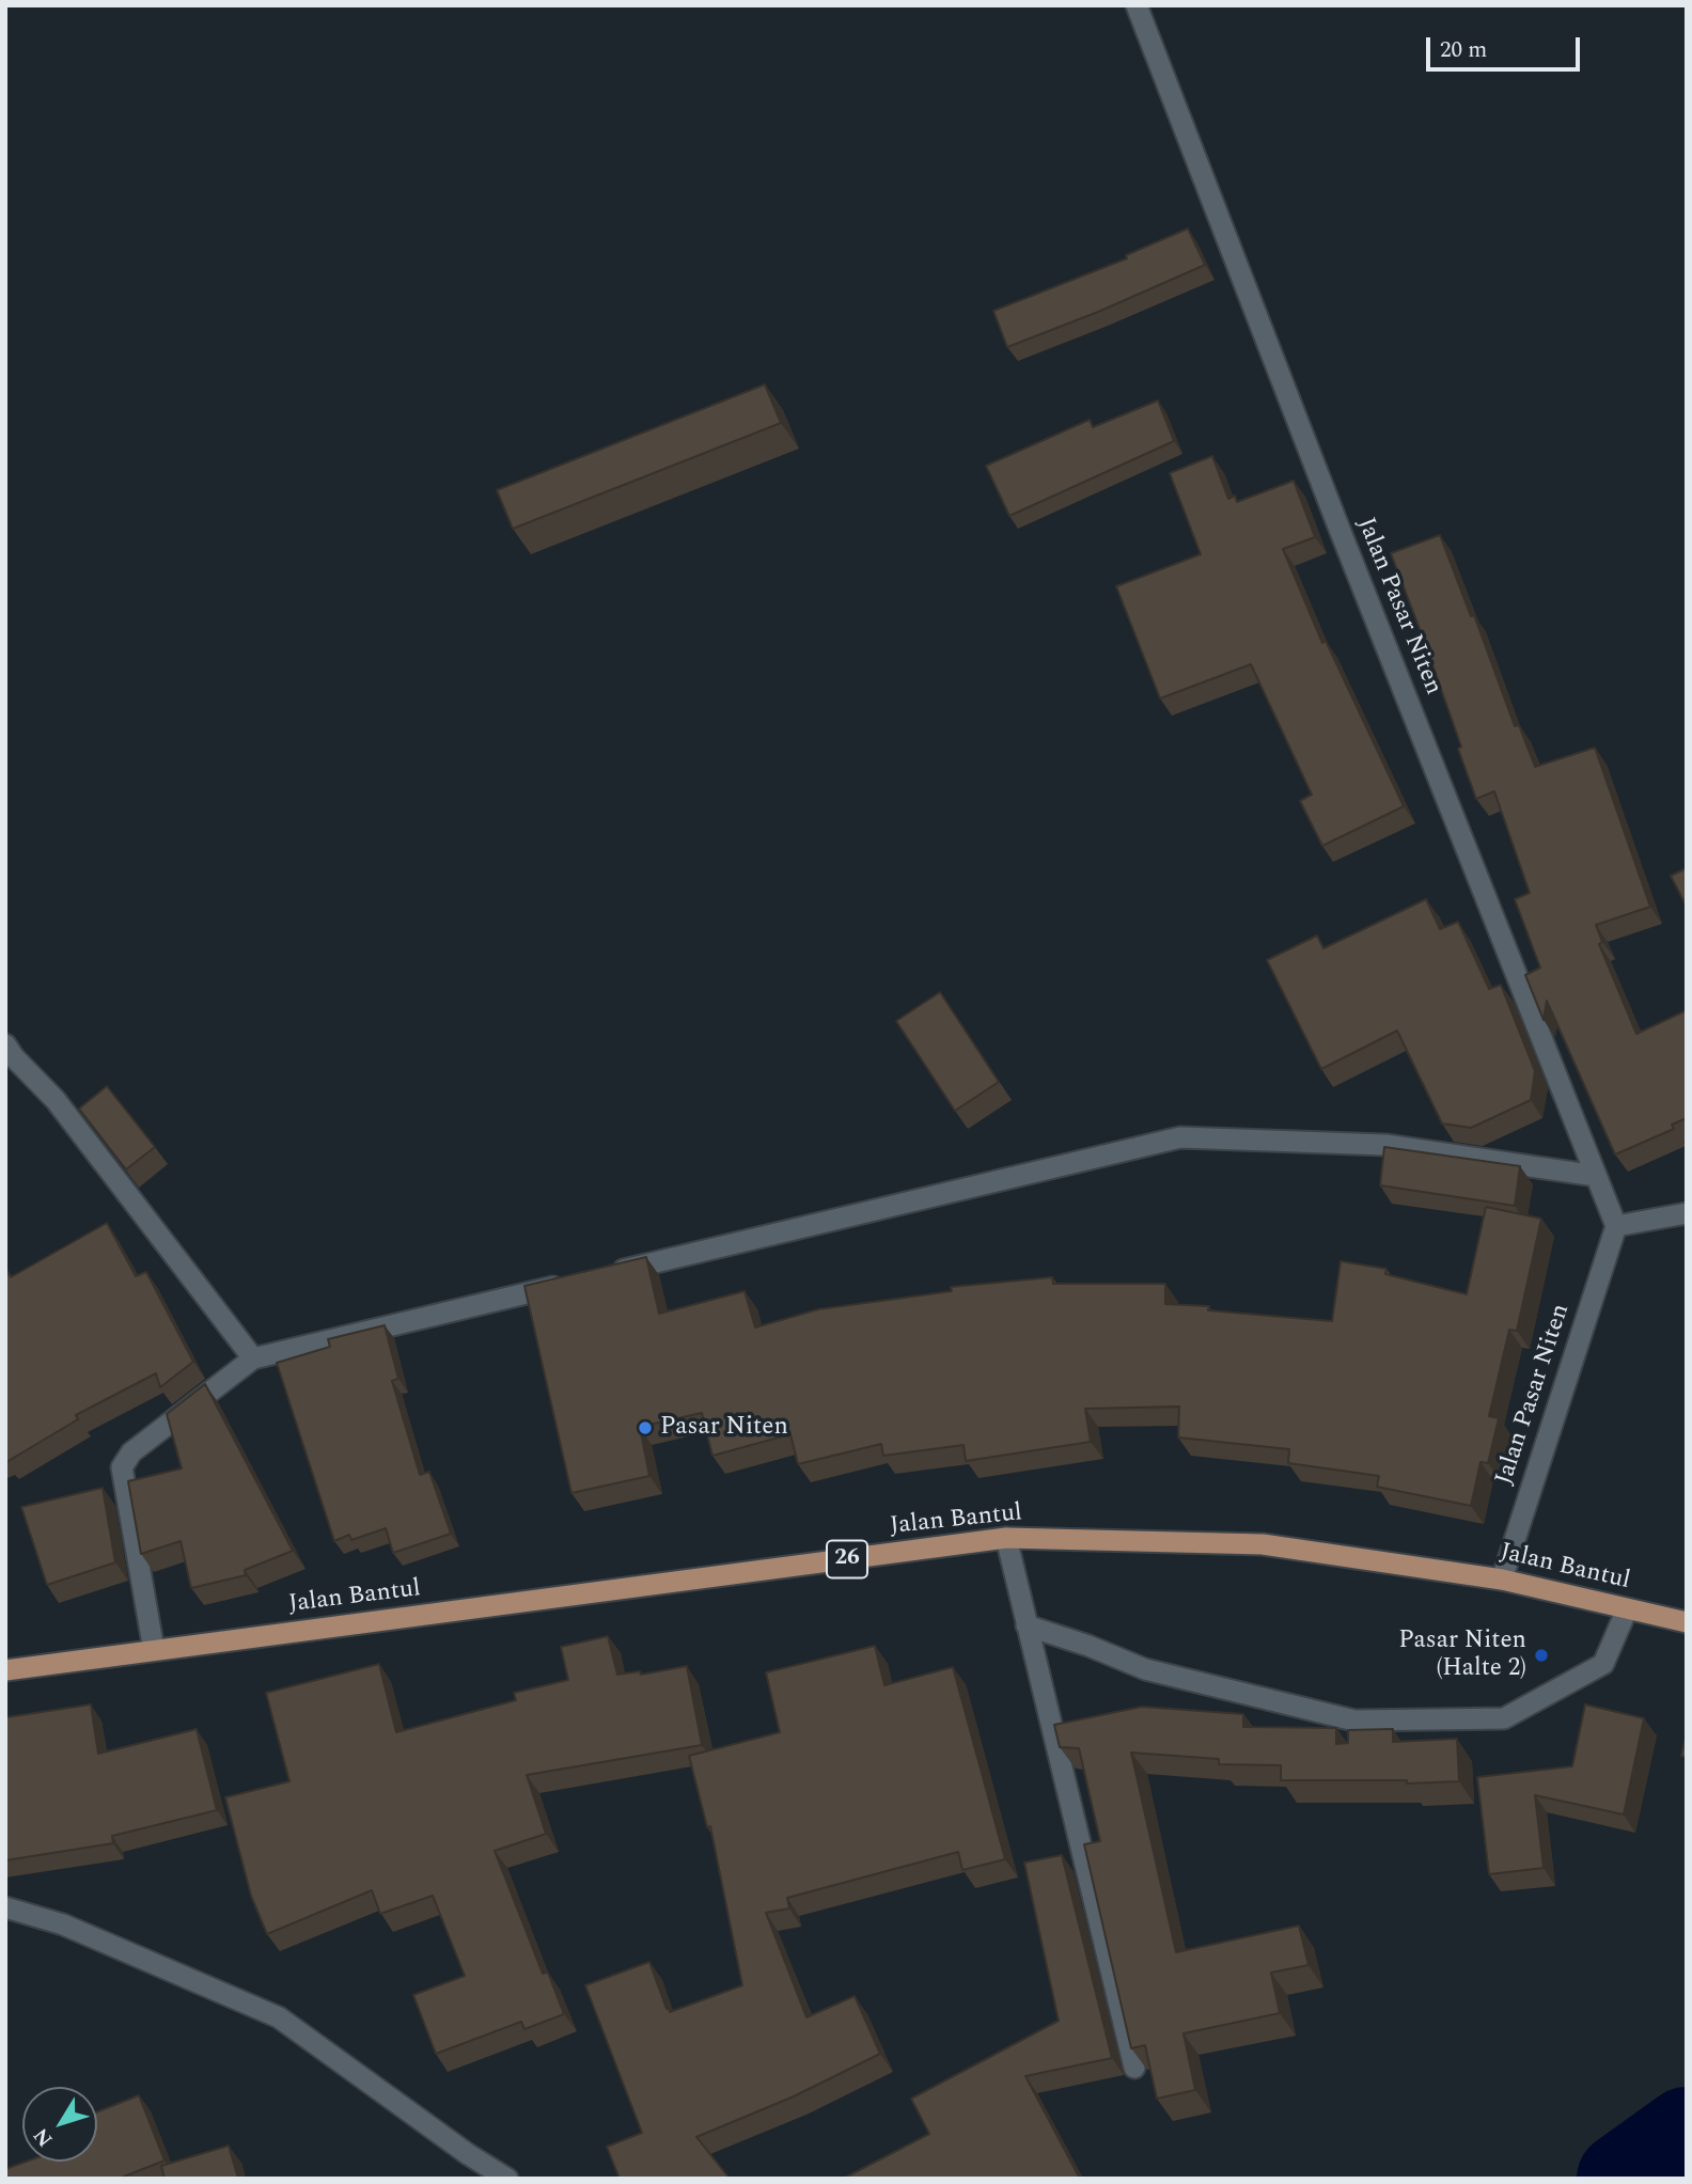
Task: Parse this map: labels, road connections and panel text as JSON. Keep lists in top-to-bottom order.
{
  "streets": {
    "main road": ["Jalan Bantul", "26"],
    "street": ["Jalan Pasar Niten"]
  },
  "crossings": [
    ["Jalan Pasar Niten", "Jalan Bantul"]
  ],
  "places": ["Pasar Niten", "Pasar Niten (Halte 2)"],
  "scale_bar": "20 m",
  "north": "bottom left"
}
